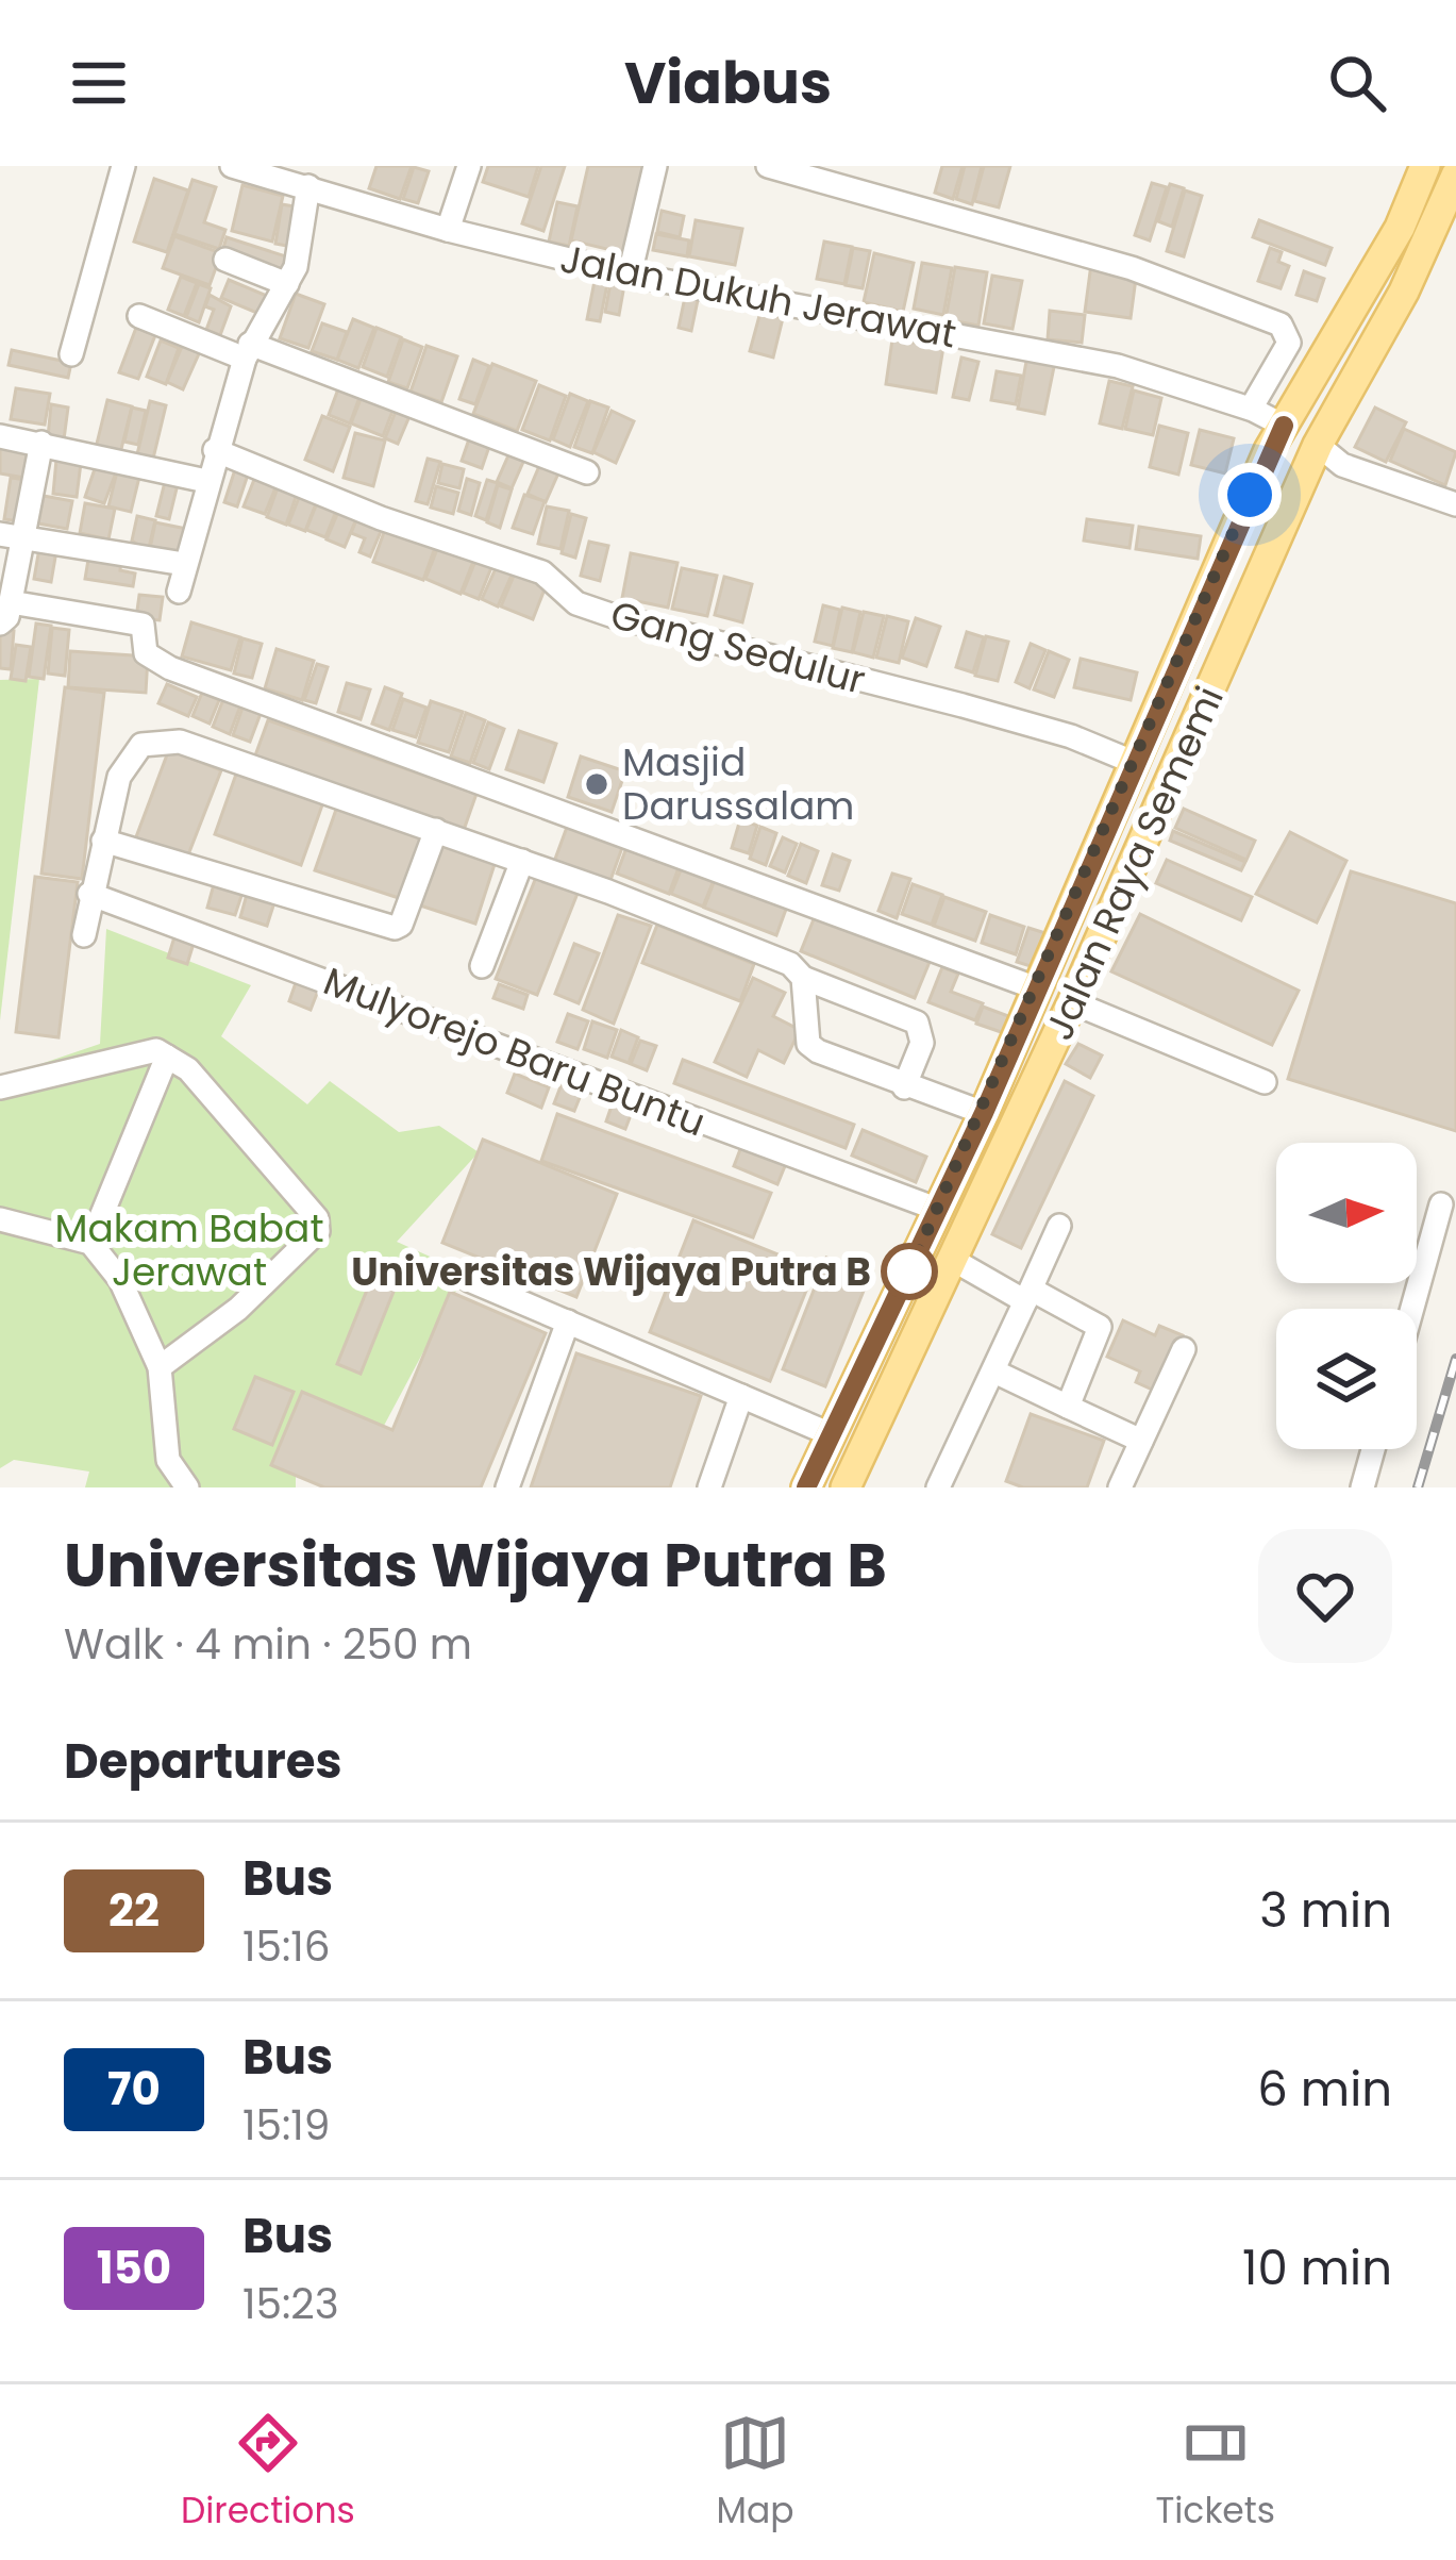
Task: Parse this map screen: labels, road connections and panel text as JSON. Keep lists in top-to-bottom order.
{
  "streets": {
    "main road": ["Jalan Raya Sememi"],
    "street": ["Jalan Dukuh Jerawat", "Gang Sedulur", "Mulyorejo Baru Buntu"]
  },
  "crossings": [
    ["Jalan Dukuh Jerawat", "Jalan Raya Sememi"],
    ["Gang Sedulur", "Jalan Raya Sememi"],
    ["Jalan Raya Sememi", "Mulyorejo Baru Buntu"]
  ],
  "parks": ["Makam Babat Jerawat"],
  "places": ["Masjid Darussalam", "Universitas Wijaya Putra B"],
  "lines": ["bus line 22"],
  "north": "right",
  "page": {
    "header": "Viabus",
    "heading": [
      ["Universitas Wijaya Putra B", "Walk · 4 min · 250 m"],
      "Departures"
    ],
    "list": [
      {
        "mark": "22",
        "name": "Bus",
        "note": "15:16",
        "value": "3 min"
      },
      {
        "mark": "70",
        "name": "Bus",
        "note": "15:19",
        "value": "6 min"
      },
      {
        "mark": "150",
        "name": "Bus",
        "note": "15:23",
        "value": "10 min"
      }
    ],
    "tabs": ["Directions", "Map", "Tickets"]
  }
}
